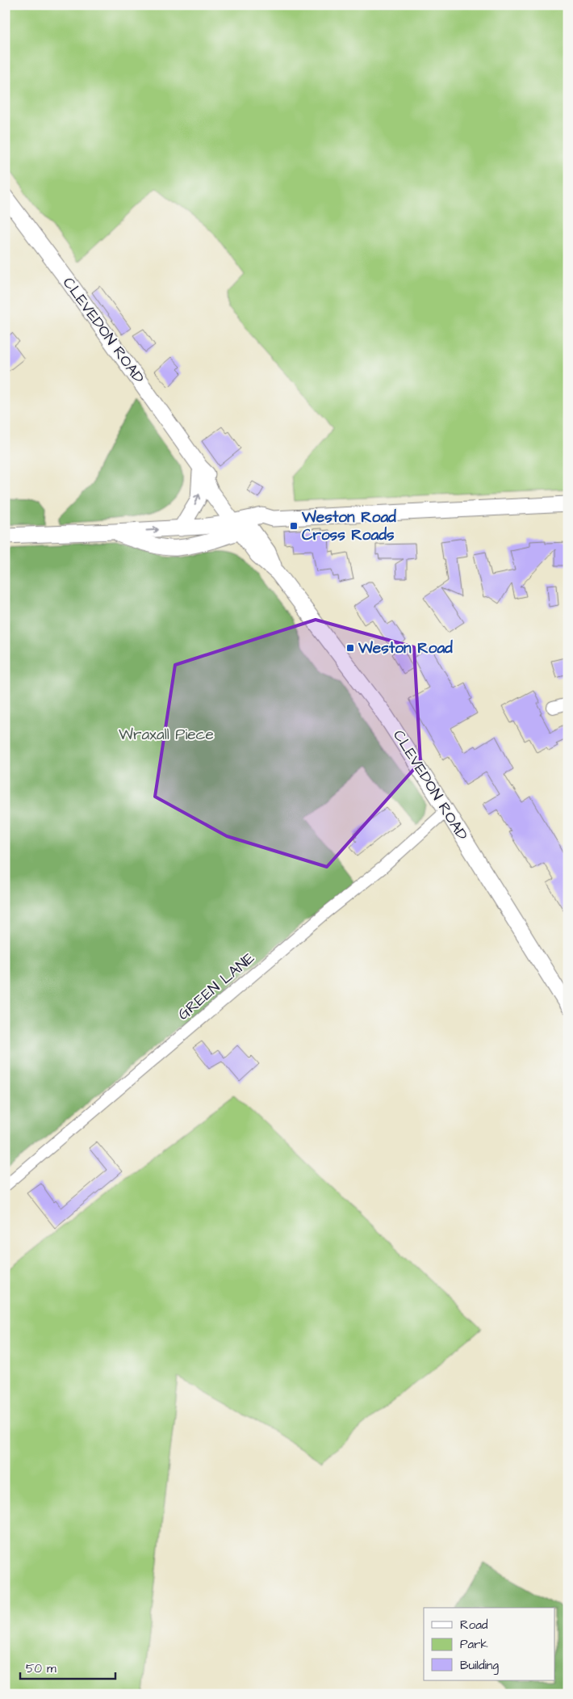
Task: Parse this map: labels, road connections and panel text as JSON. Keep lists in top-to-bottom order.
{
  "streets": {
    "main road": ["CLEVEDON ROAD"],
    "street": ["GREEN LANE"]
  },
  "crossings": [
    ["CLEVEDON ROAD", "GREEN LANE"]
  ],
  "parks": ["Wraxall Piece"],
  "places": {
    "transit": ["Weston Road Cross Roads", "Weston Road"]
  },
  "legend": ["Road", "Park", "Building"],
  "scale_bar": "50 m"
}
